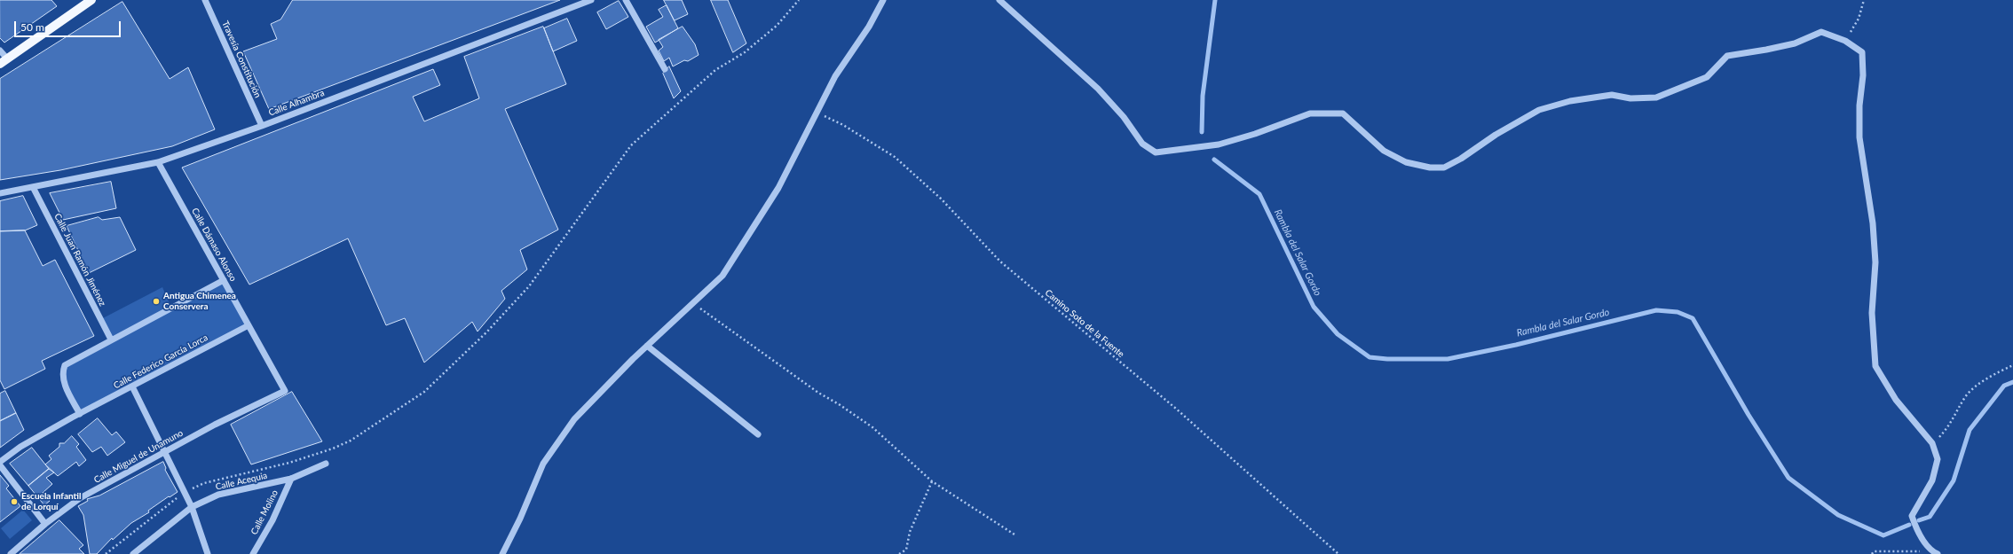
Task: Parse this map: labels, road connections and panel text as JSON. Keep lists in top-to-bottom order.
{
  "streets": {
    "street": [
      "Travesía Constitución",
      "Calle Alhambra",
      "Calle Dámaso Alonso",
      "Calle Juan Ramón Jiménez",
      "Calle Federico García Lorca",
      "Calle Miguel de Unamuno",
      "Calle Acequia",
      "Calle Molino"
    ],
    "path": ["Camino Soto de la Fuente"]
  },
  "crossings": [
    ["Travesía Constitución", "Calle Alhambra"],
    ["Calle Alhambra", "Calle Dámaso Alonso"],
    ["Calle Alhambra", "Calle Juan Ramón Jiménez"],
    ["Calle Dámaso Alonso", "Calle Federico García Lorca"],
    ["Calle Dámaso Alonso", "Calle Miguel de Unamuno"],
    ["Calle Acequia", "Calle Molino"]
  ],
  "water": ["Rambla del Salar Gordo"],
  "places": ["Antigua Chimenea Conservera", "Escuela Infantil de Lorquí"],
  "scale_bar": "50 m"
}
